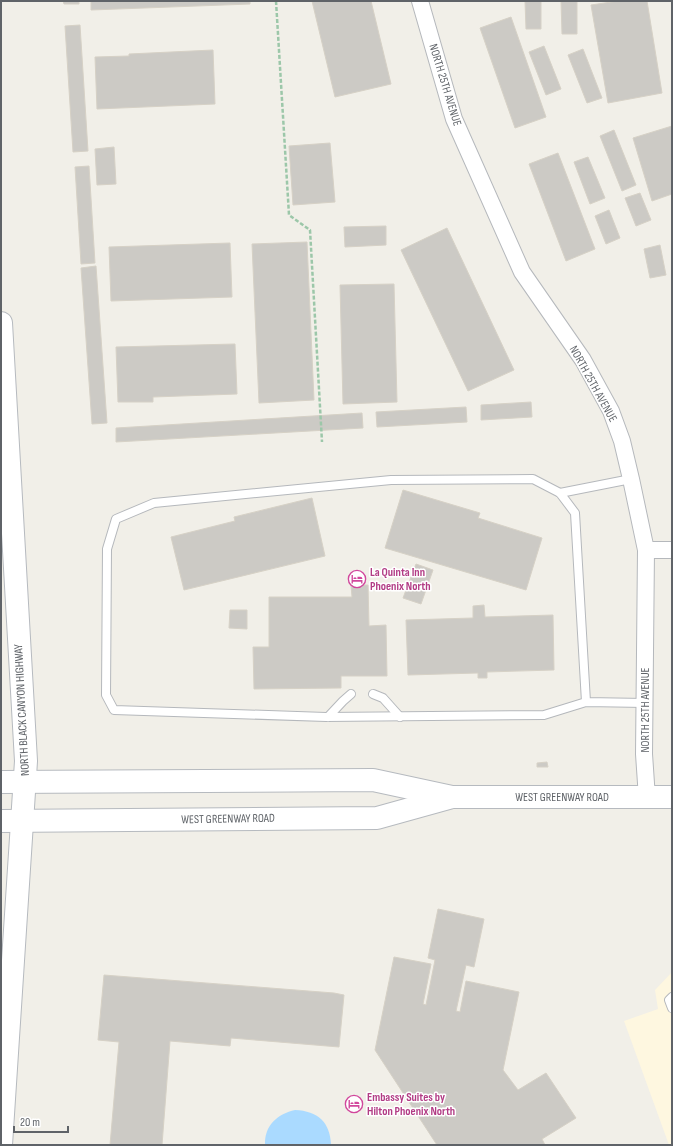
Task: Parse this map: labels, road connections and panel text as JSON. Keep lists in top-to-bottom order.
{
  "streets": {
    "main road": ["NORTH BLACK CANYON HIGHWAY", "WEST GREENWAY ROAD"],
    "street": ["NORTH 25TH AVENUE"]
  },
  "crossings": [
    ["NORTH 25TH AVENUE", "WEST GREENWAY ROAD"],
    ["NORTH BLACK CANYON HIGHWAY", "WEST GREENWAY ROAD"]
  ],
  "places": {
    "hotel": ["La Quinta Inn Phoenix North", "Embassy Suites by Hilton Phoenix North"]
  },
  "scale_bar": "20 m"
}
